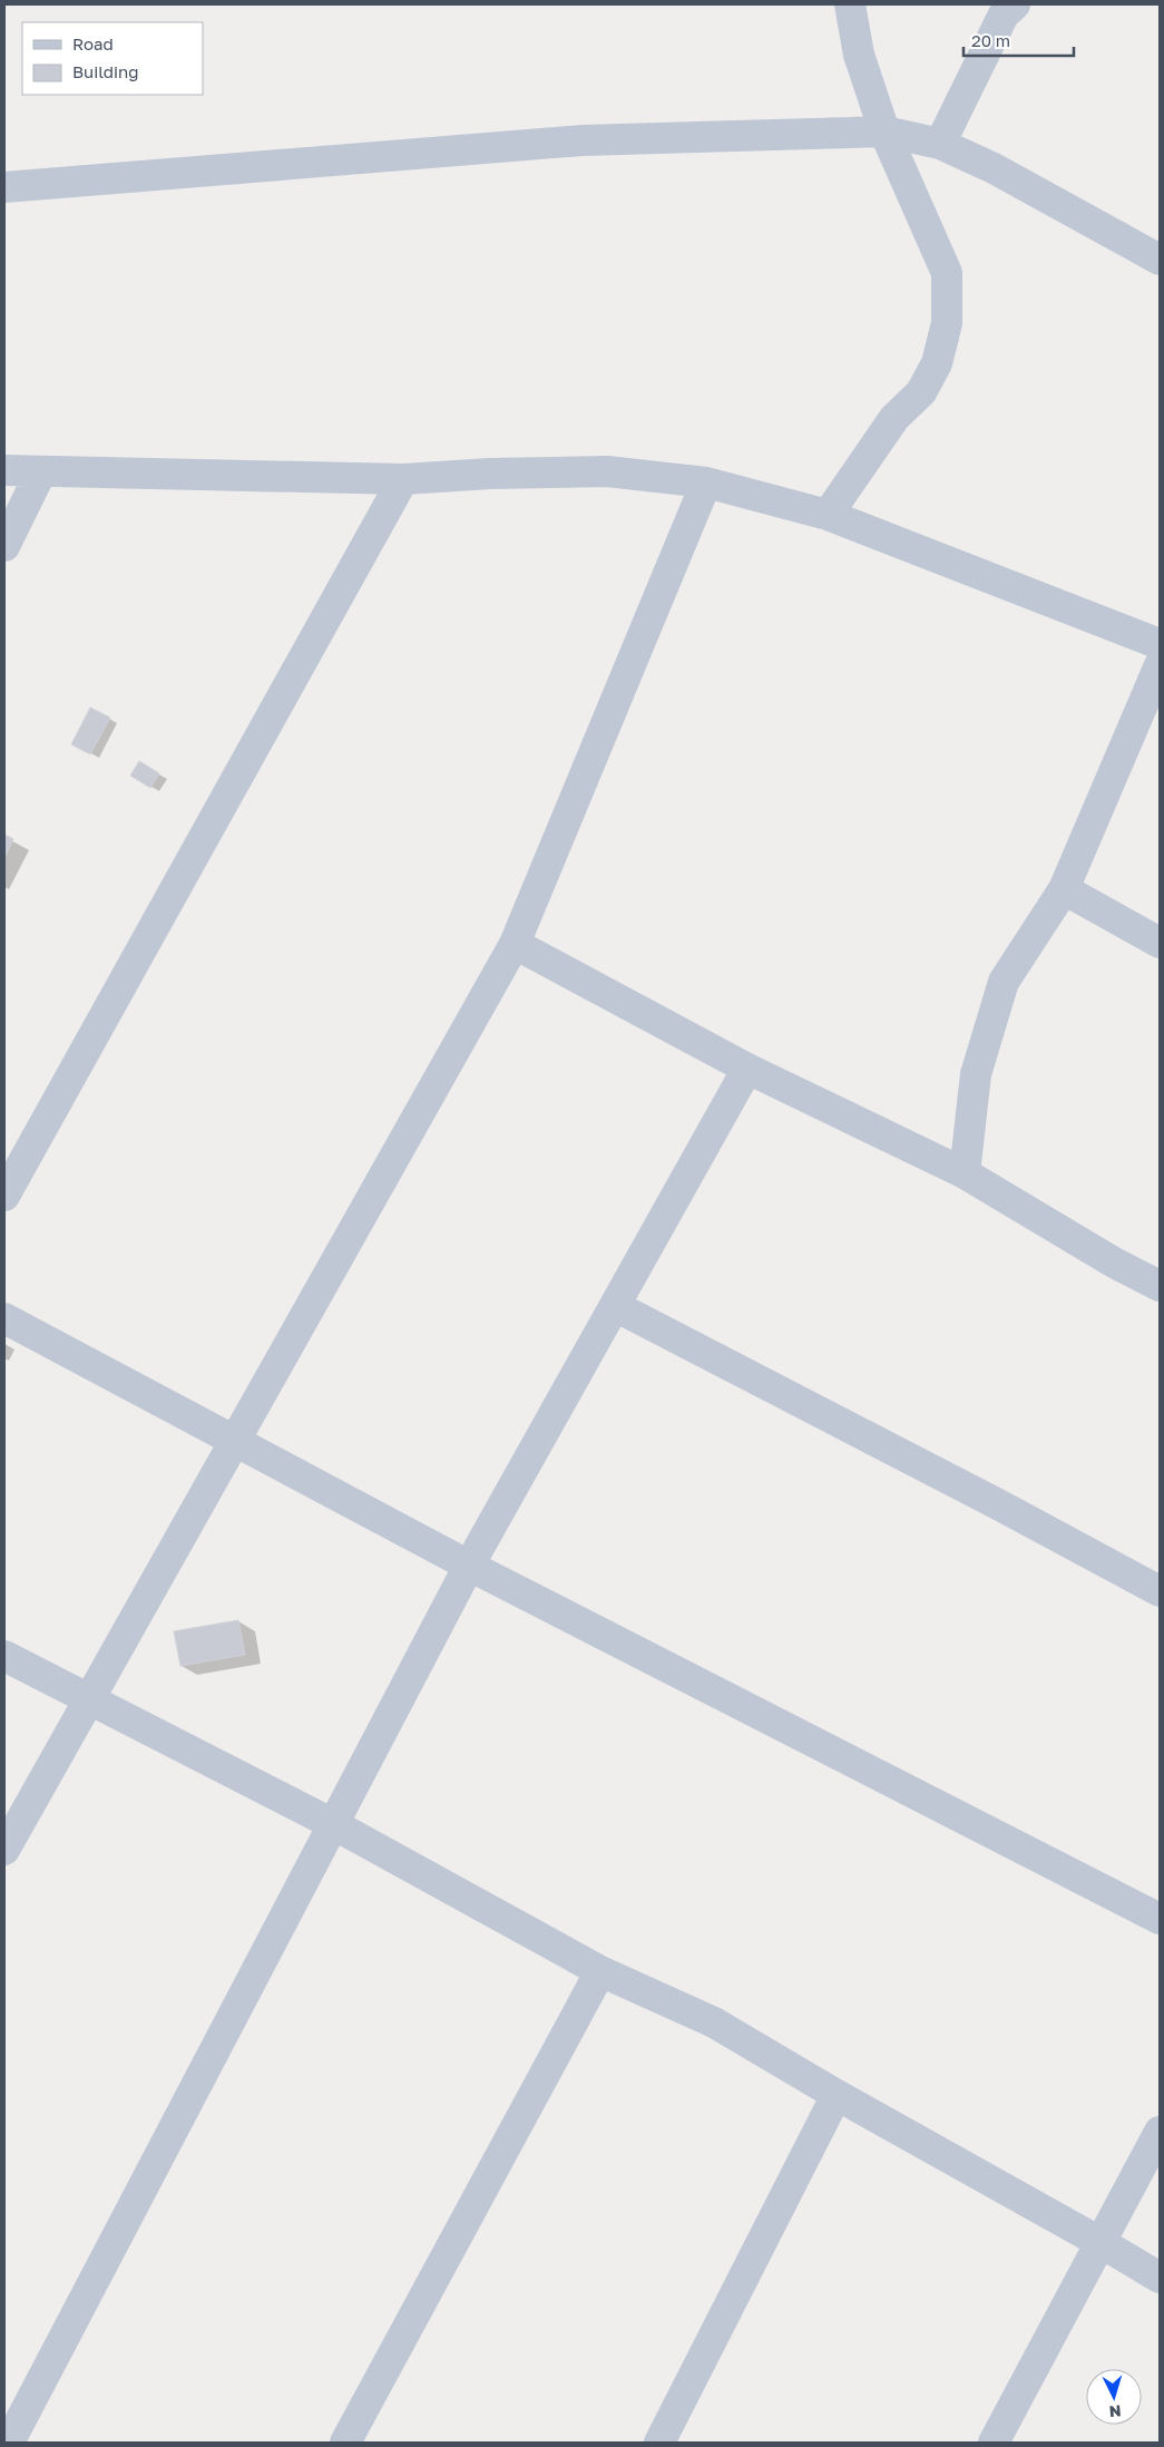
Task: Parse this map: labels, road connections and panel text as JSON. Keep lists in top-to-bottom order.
{
  "legend": ["Road", "Building"],
  "scale_bar": "20 m",
  "north": "bottom"
}
